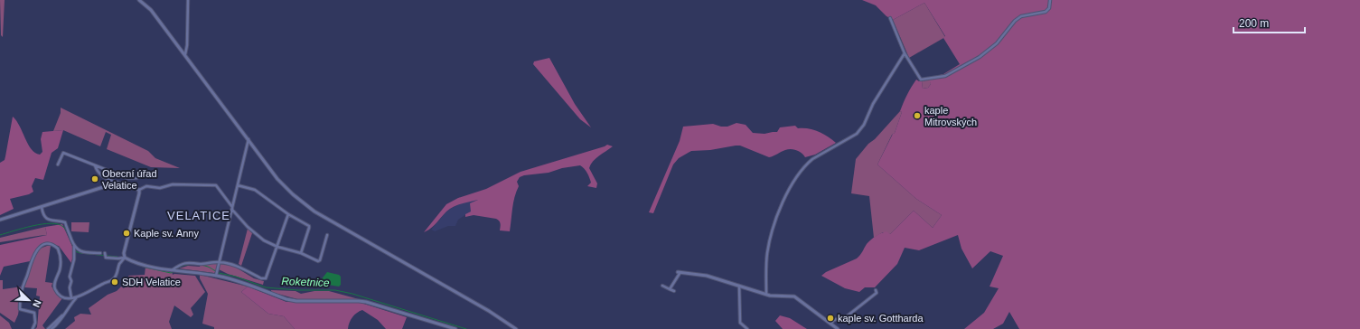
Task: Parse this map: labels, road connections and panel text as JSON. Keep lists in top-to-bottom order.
{
  "districts": ["VELATICE"],
  "water": ["Roketnice"],
  "places": [
    "kaple Mitrovských",
    "Obecní úřad Velatice",
    "Kaple sv. Anny",
    "SDH Velatice",
    "kaple sv. Gottharda"
  ],
  "scale_bar": "200 m",
  "north": "bottom right"
}
